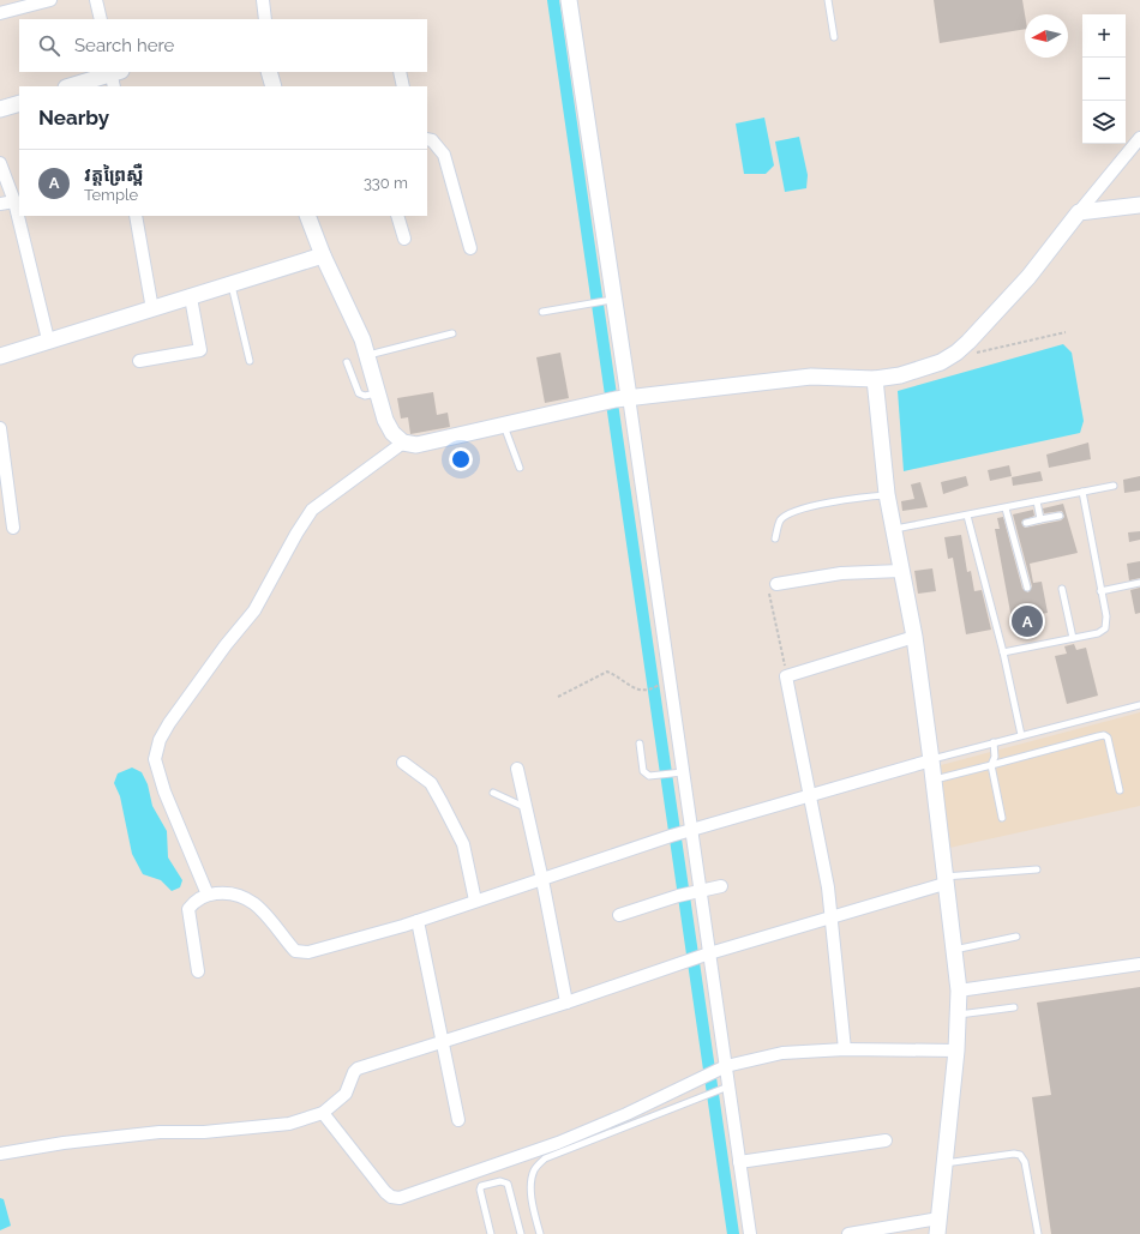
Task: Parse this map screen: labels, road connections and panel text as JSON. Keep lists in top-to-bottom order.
{
  "north": "left",
  "page": {
    "map_buttons": ["+", "−"],
    "search": "Search here",
    "heading": "Nearby",
    "list": [
      {
        "mark": "A",
        "name": "វត្តព្រៃស្ពឺ",
        "note": "Temple",
        "value": "330 m"
      }
    ],
    "pins": "A"
  }
}
